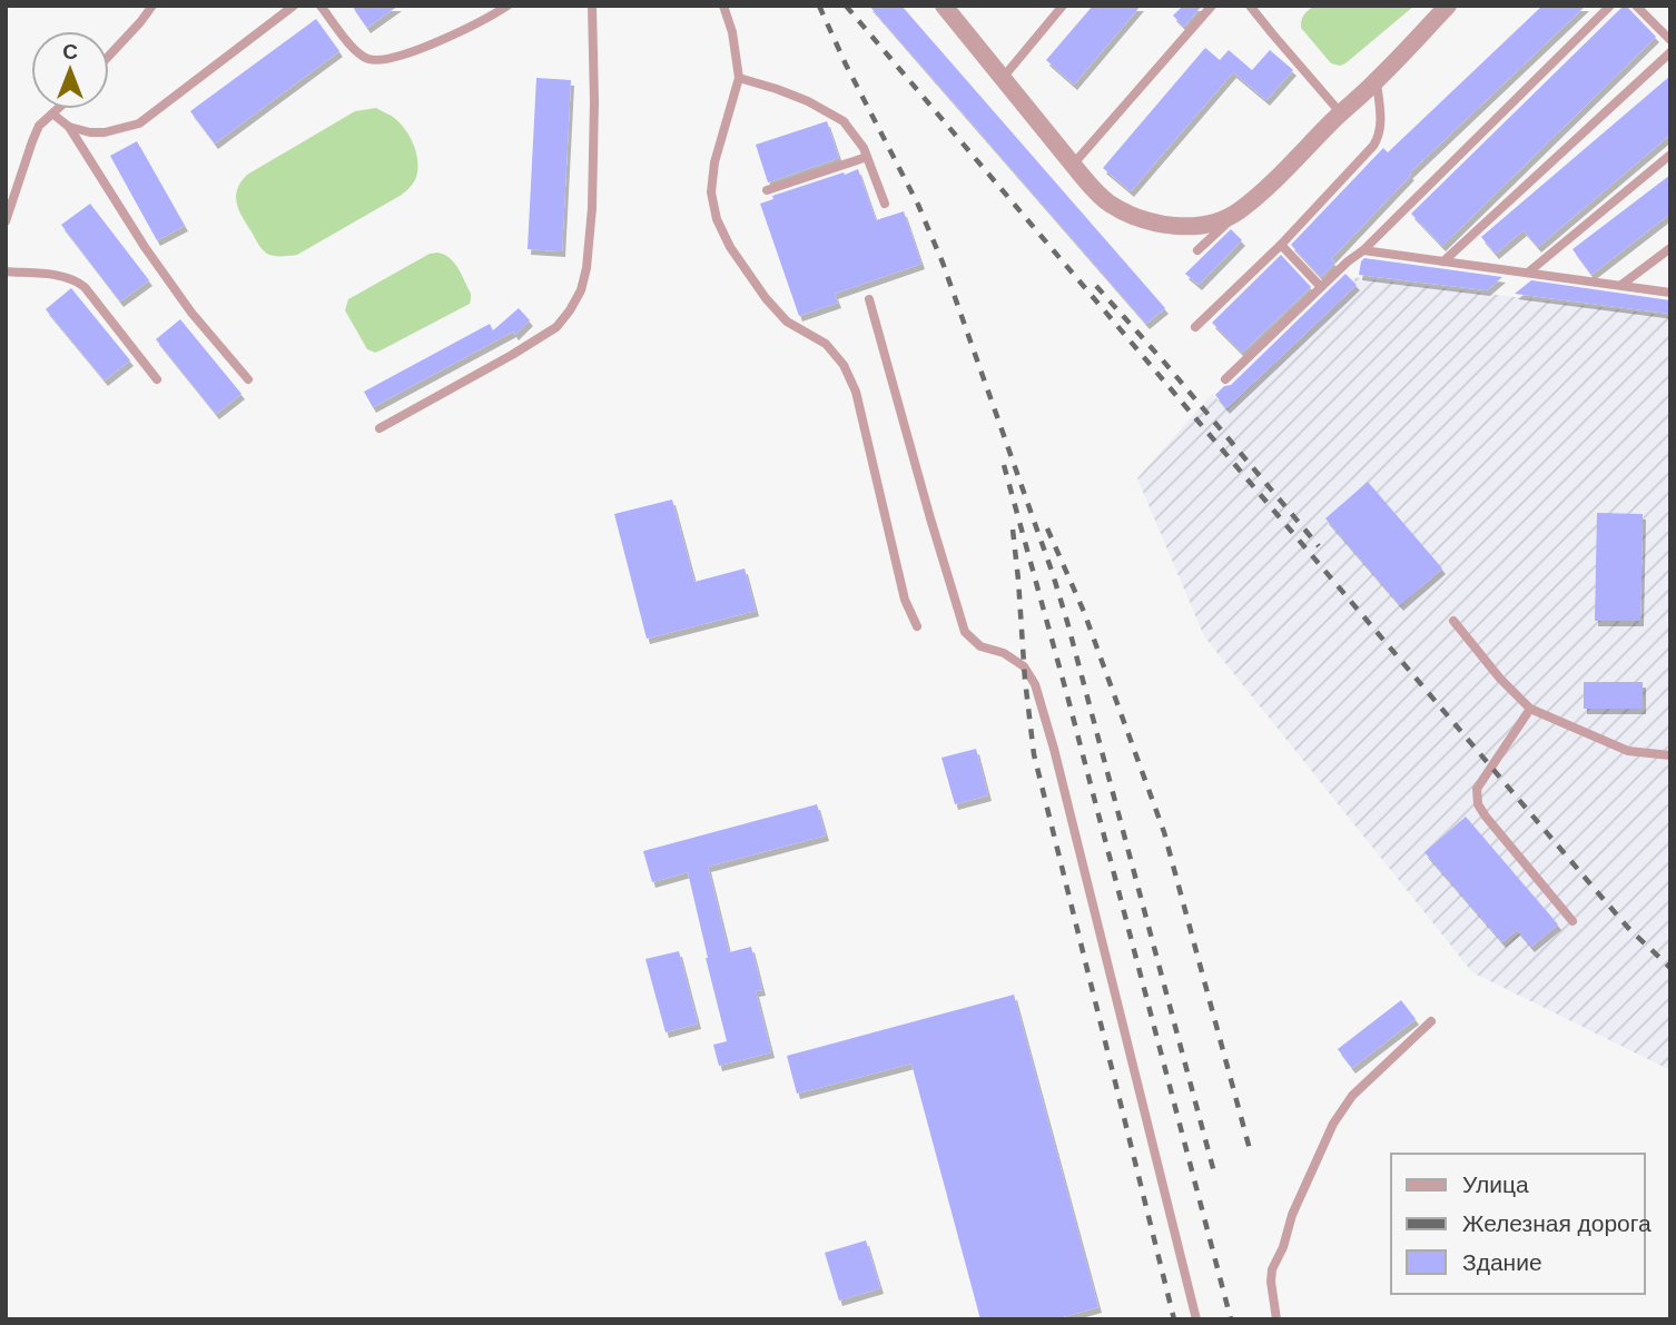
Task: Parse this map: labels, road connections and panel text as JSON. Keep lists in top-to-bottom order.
{
  "legend": ["Улица", "Железная дорога", "Здание"],
  "north": "top"
}
